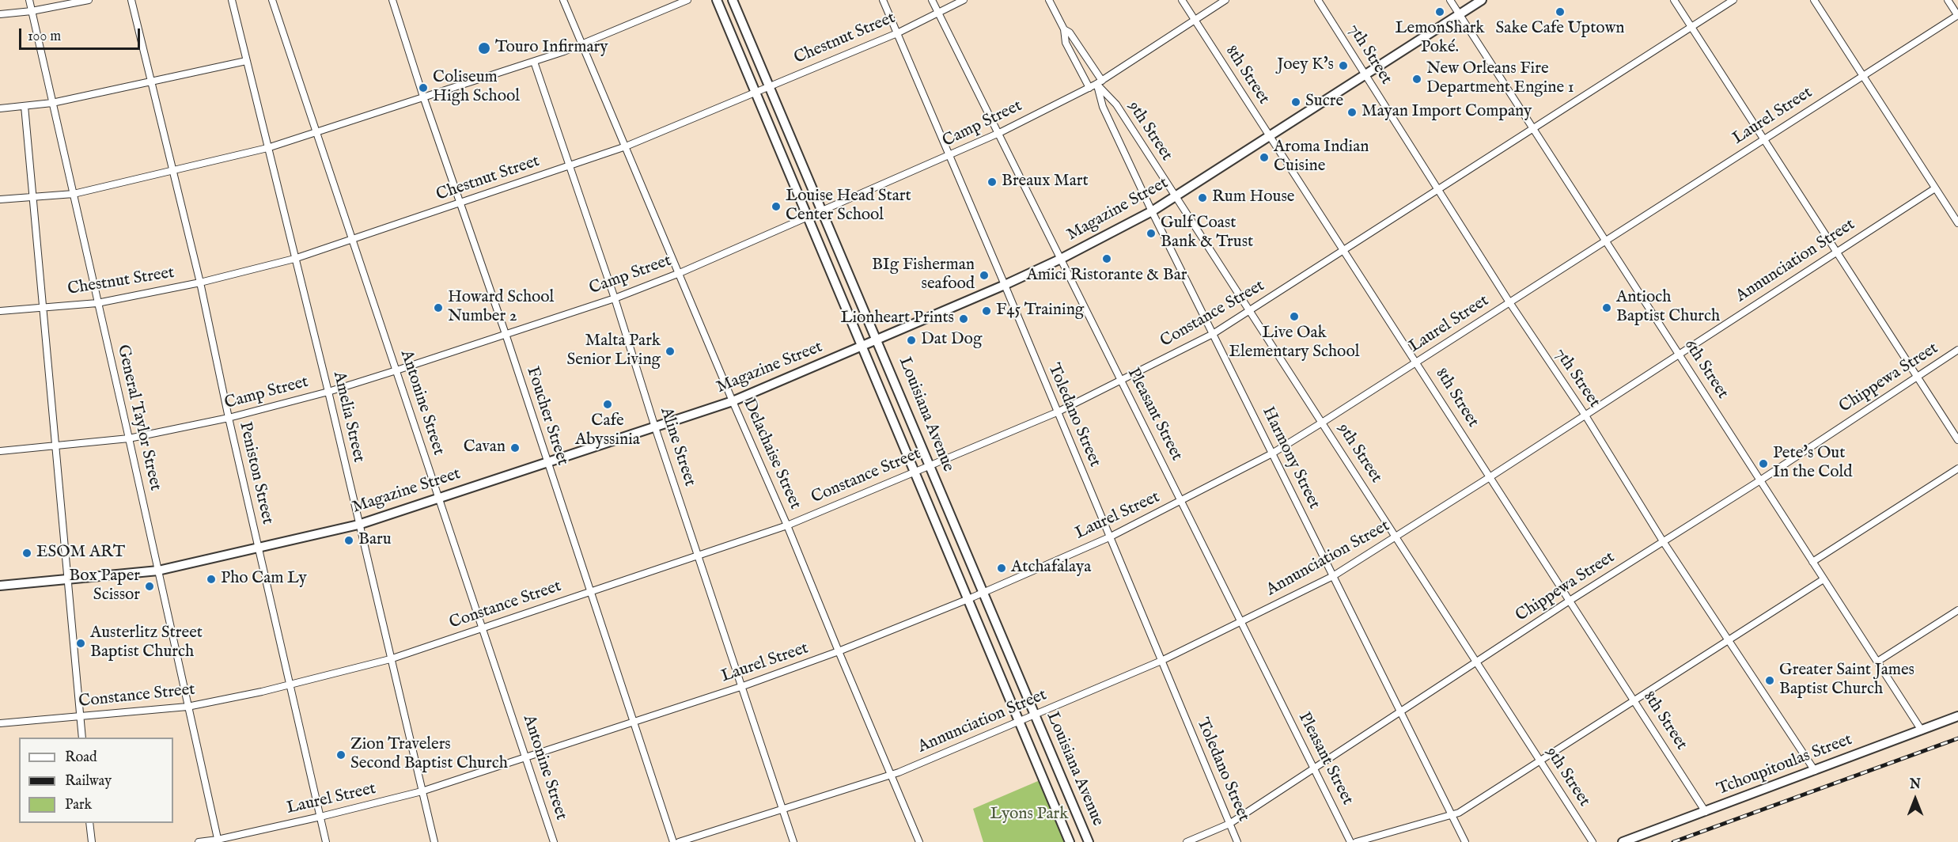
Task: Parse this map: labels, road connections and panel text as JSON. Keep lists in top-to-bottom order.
{
  "streets": {
    "street": [
      "Chestnut Street",
      "7th Street",
      "8th Street",
      "Laurel Street",
      "Camp Street",
      "9th Street",
      "Magazine Street",
      "Annunciation Street",
      "Constance Street",
      "6th Street",
      "Chippewa Street",
      "Antonine Street",
      "Louisiana Avenue",
      "Pleasant Street",
      "Toledano Street",
      "Foucher Street",
      "Amelia Street",
      "General Taylor Street",
      "Aline Street",
      "Delachaise Street",
      "Harmony Street",
      "Peniston Street",
      "Tchoupitoulas Street"
    ]
  },
  "crossings": [
    ["Chestnut Street", "Antonine Street"],
    ["Chestnut Street", "Louisiana Avenue"],
    ["Chestnut Street", "Pleasant Street"],
    ["Chestnut Street", "Toledano Street"],
    ["Chestnut Street", "Foucher Street"],
    ["Chestnut Street", "Amelia Street"],
    ["Chestnut Street", "General Taylor Street"],
    ["Chestnut Street", "Aline Street"],
    ["Chestnut Street", "Delachaise Street"],
    ["Chestnut Street", "Peniston Street"],
    ["7th Street", "Laurel Street"],
    ["7th Street", "Magazine Street"],
    ["7th Street", "Annunciation Street"],
    ["7th Street", "Constance Street"],
    ["7th Street", "Chippewa Street"],
    ["7th Street", "Tchoupitoulas Street"],
    ["8th Street", "Laurel Street"],
    ["8th Street", "Camp Street"],
    ["8th Street", "Magazine Street"],
    ["8th Street", "Annunciation Street"],
    ["8th Street", "Constance Street"],
    ["8th Street", "Chippewa Street"],
    ["8th Street", "Tchoupitoulas Street"],
    ["Laurel Street", "9th Street"],
    ["Laurel Street", "6th Street"],
    ["Laurel Street", "Antonine Street"],
    ["Laurel Street", "Louisiana Avenue"],
    ["Laurel Street", "Pleasant Street"],
    ["Laurel Street", "Toledano Street"],
    ["Laurel Street", "Foucher Street"],
    ["Laurel Street", "Amelia Street"],
    ["Laurel Street", "General Taylor Street"],
    ["Laurel Street", "Aline Street"],
    ["Laurel Street", "Delachaise Street"],
    ["Laurel Street", "Harmony Street"],
    ["Laurel Street", "Peniston Street"],
    ["Camp Street", "9th Street"],
    ["Camp Street", "Antonine Street"],
    ["Camp Street", "Louisiana Avenue"],
    ["Camp Street", "Pleasant Street"],
    ["Camp Street", "Toledano Street"],
    ["Camp Street", "Foucher Street"],
    ["Camp Street", "Amelia Street"],
    ["Camp Street", "General Taylor Street"],
    ["Camp Street", "Aline Street"],
    ["Camp Street", "Delachaise Street"],
    ["Camp Street", "Harmony Street"],
    ["Camp Street", "Peniston Street"],
    ["9th Street", "Magazine Street"],
    ["9th Street", "Annunciation Street"],
    ["9th Street", "Constance Street"],
    ["9th Street", "Chippewa Street"],
    ["9th Street", "Harmony Street"],
    ["Magazine Street", "6th Street"],
    ["Magazine Street", "Antonine Street"],
    ["Magazine Street", "Louisiana Avenue"],
    ["Magazine Street", "Pleasant Street"],
    ["Magazine Street", "Toledano Street"],
    ["Magazine Street", "Foucher Street"],
    ["Magazine Street", "Amelia Street"],
    ["Magazine Street", "General Taylor Street"],
    ["Magazine Street", "Aline Street"],
    ["Magazine Street", "Delachaise Street"],
    ["Magazine Street", "Harmony Street"],
    ["Magazine Street", "Peniston Street"],
    ["Annunciation Street", "6th Street"],
    ["Annunciation Street", "Louisiana Avenue"],
    ["Annunciation Street", "Pleasant Street"],
    ["Annunciation Street", "Toledano Street"],
    ["Annunciation Street", "Aline Street"],
    ["Annunciation Street", "Delachaise Street"],
    ["Annunciation Street", "Harmony Street"],
    ["Constance Street", "6th Street"],
    ["Constance Street", "Antonine Street"],
    ["Constance Street", "Louisiana Avenue"],
    ["Constance Street", "Pleasant Street"],
    ["Constance Street", "Toledano Street"],
    ["Constance Street", "Foucher Street"],
    ["Constance Street", "Amelia Street"],
    ["Constance Street", "General Taylor Street"],
    ["Constance Street", "Aline Street"],
    ["Constance Street", "Delachaise Street"],
    ["Constance Street", "Harmony Street"],
    ["Constance Street", "Peniston Street"],
    ["6th Street", "Chippewa Street"],
    ["6th Street", "Tchoupitoulas Street"],
    ["Chippewa Street", "Pleasant Street"],
    ["Chippewa Street", "Toledano Street"],
    ["Chippewa Street", "Harmony Street"]
  ],
  "parks": ["Lyons Park"],
  "places": [
    "LemonShark Poké.",
    "Sake Cafe Uptown",
    "Touro Infirmary",
    "Joey K's",
    "New Orleans Fire Department Engine 1",
    "Coliseum High School",
    "Sucre",
    "Mayan Import Company",
    "Aroma Indian Cuisine",
    "Breaux Mart",
    "Rum House",
    "Louise Head Start Center School",
    "Gulf Coast Bank & Trust",
    "Amici Ristorante & Bar",
    "BIg Fisherman seafood",
    "Howard School Number 2",
    "Antioch Baptist Church",
    "F45 Training",
    "Live Oak Elementary School",
    "Lionheart Prints",
    "Dat Dog",
    "Malta Park Senior Living",
    "Cafe Abyssinia",
    "Cavan",
    "Pete's Out In the Cold",
    "Baru",
    "ESOM ART",
    "Atchafalaya",
    "Pho Cam Ly",
    "Box Paper Scissor",
    "Austerlitz Street Baptist Church",
    "Greater Saint James Baptist Church",
    "Zion Travelers Second Baptist Church"
  ],
  "legend": ["Road", "Railway", "Park"],
  "scale_bar": "100 m",
  "north": "top"
}
